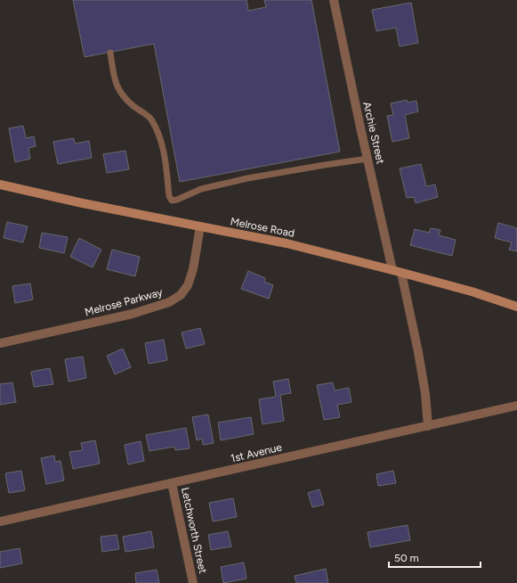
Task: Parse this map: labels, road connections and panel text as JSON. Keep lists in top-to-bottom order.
{
  "streets": {
    "street": [
      "Archie Street",
      "Melrose Road",
      "Melrose Parkway",
      "1st Avenue",
      "Letchworth Street"
    ]
  },
  "crossings": [
    ["Archie Street", "Melrose Road"],
    ["Archie Street", "1st Avenue"],
    ["Melrose Road", "Melrose Parkway"],
    ["1st Avenue", "Letchworth Street"]
  ],
  "scale_bar": "50 m"
}
